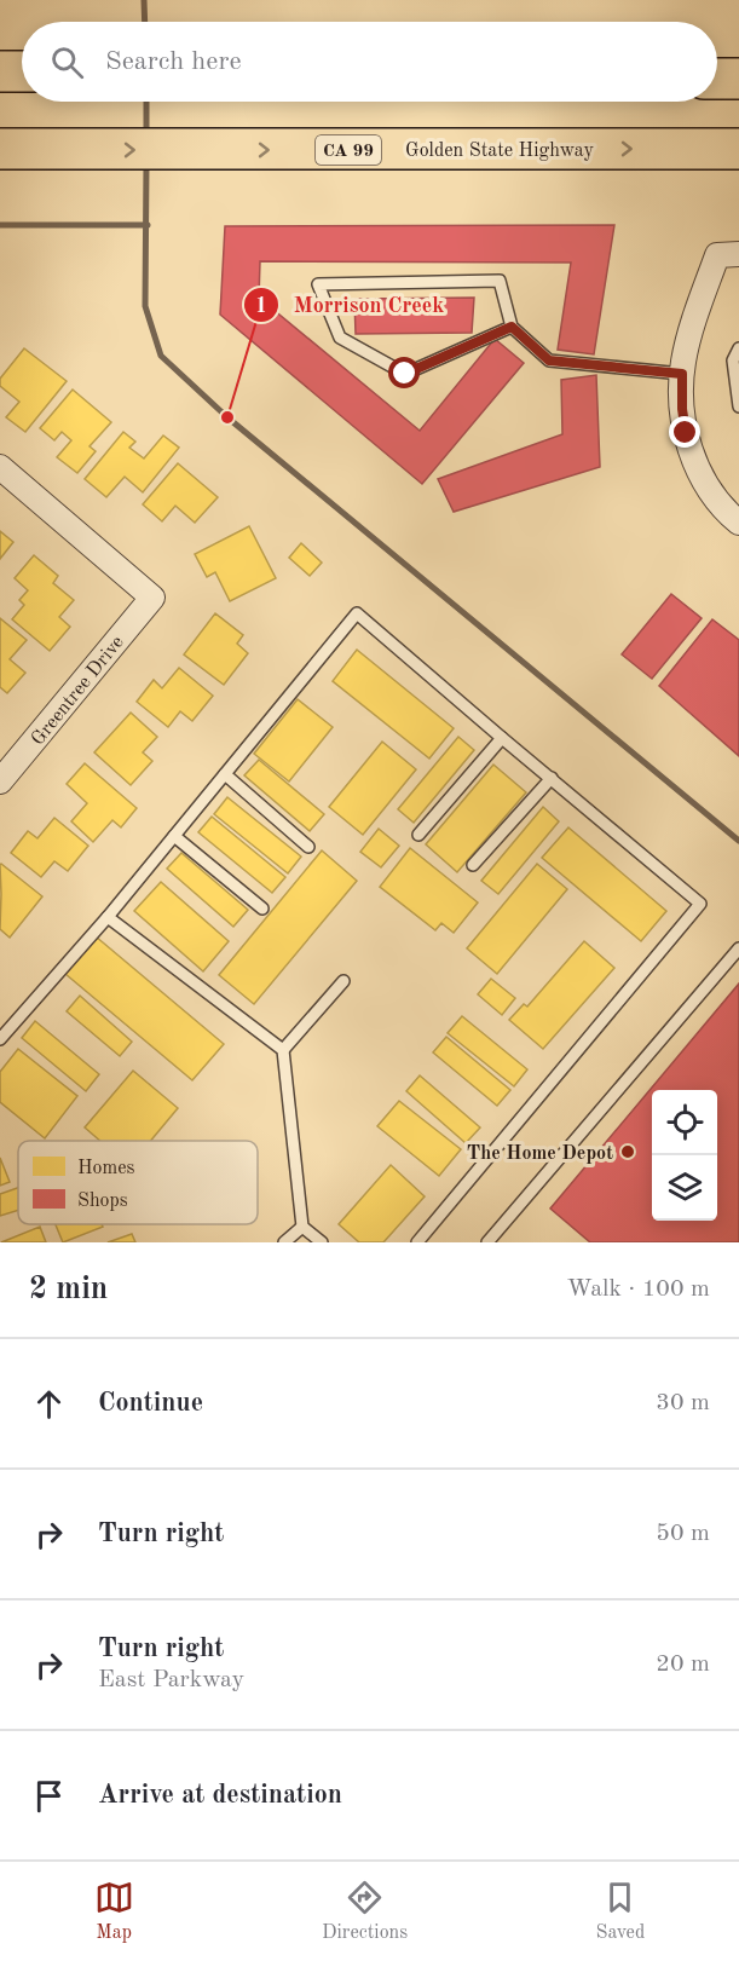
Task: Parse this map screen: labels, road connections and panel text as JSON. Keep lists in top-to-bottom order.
{
  "streets": {
    "highway": ["Golden State Highway", "CA 99"],
    "street": ["Greentree Drive"]
  },
  "one_way": ["Golden State Highway"],
  "places": ["Morrison Creek", "The Home Depot"],
  "legend": ["Homes", "Shops"],
  "page": {
    "search": "Search here",
    "heading": ["2 min", "Walk · 100 m"],
    "list": [
      ["Continue", "30 m"],
      ["Turn right", "50 m"],
      ["Turn right", "East Parkway", "20 m"],
      "Arrive at destination"
    ],
    "nav": ["Map", "Directions", "Saved"]
  }
}
